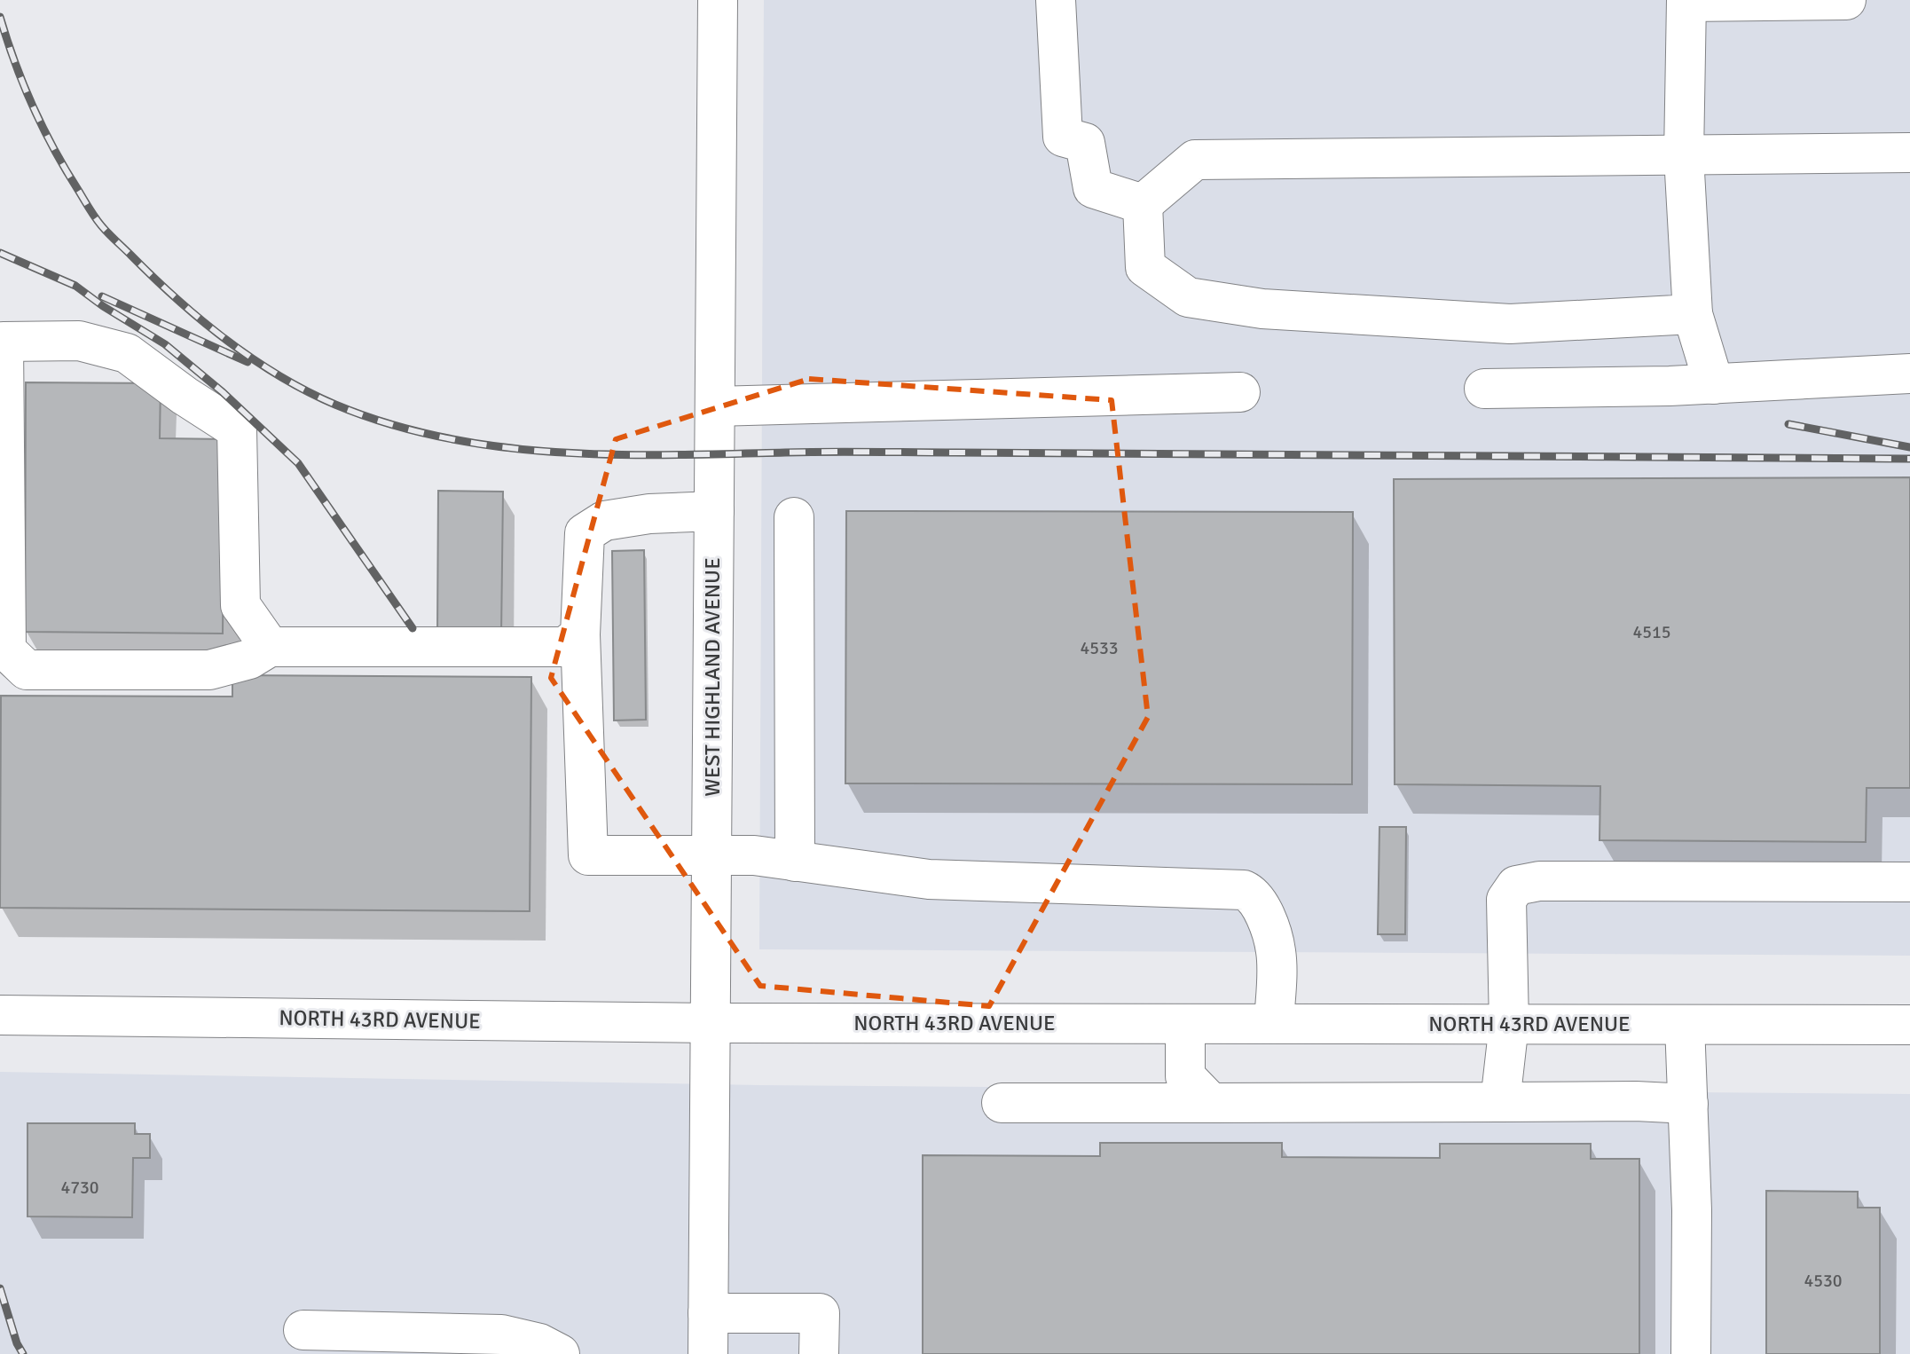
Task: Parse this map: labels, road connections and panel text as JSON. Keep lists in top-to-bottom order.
{
  "streets": {
    "main road": ["WEST HIGHLAND AVENUE", "NORTH 43RD AVENUE"]
  },
  "crossings": [
    ["WEST HIGHLAND AVENUE", "NORTH 43RD AVENUE"]
  ],
  "house_numbers": [
    "4515",
    "4533",
    "4730",
    "4530"
  ]
}
